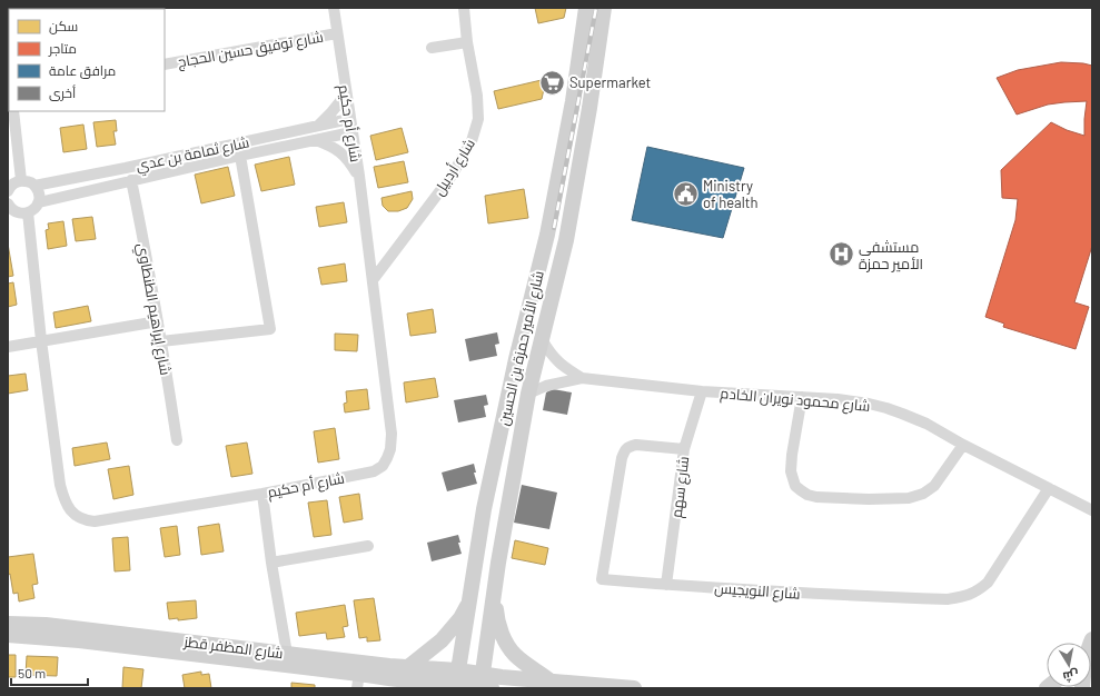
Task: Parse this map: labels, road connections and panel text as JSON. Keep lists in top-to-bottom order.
{
  "streets": {
    "main road": ["شارع الأمير حمزة بن الحسين", "شارع المظفر قطز"],
    "street": [
      "شارع توفيق حسين الحجاج",
      "شارع أم حكيم",
      "شارع ثمامة بن عدي",
      "شارع أردبيل",
      "شارع إبراهيم الطنطاوي",
      "شارع محمود نويران الخادم",
      "شارع سهم",
      "شارع النويجيس"
    ]
  },
  "crossings": [
    ["شارع توفيق حسين الحجاج", "شارع أم حكيم"],
    ["شارع أم حكيم", "شارع ثمامة بن عدي"],
    ["شارع أم حكيم", "شارع أردبيل"],
    ["شارع ثمامة بن عدي", "شارع إبراهيم الطنطاوي"],
    ["شارع الأمير حمزة بن الحسين", "شارع محمود نويران الخادم"],
    ["شارع الأمير حمزة بن الحسين", "شارع المظفر قطز"],
    ["شارع محمود نويران الخادم", "شارع سهم"],
    ["شارع محمود نويران الخادم", "شارع النويجيس"],
    ["شارع سهم", "شارع النويجيس"]
  ],
  "places": {
    "supermarket": ["Supermarket"],
    "public building": ["Ministry of health"],
    "hospital": ["مستشفى الأمير حمزة"]
  },
  "legend": [
    "سكن",
    "متاجر",
    "مرافق عامة",
    "أخرى"
  ],
  "scale_bar": "50 m",
  "north": "bottom"
}
